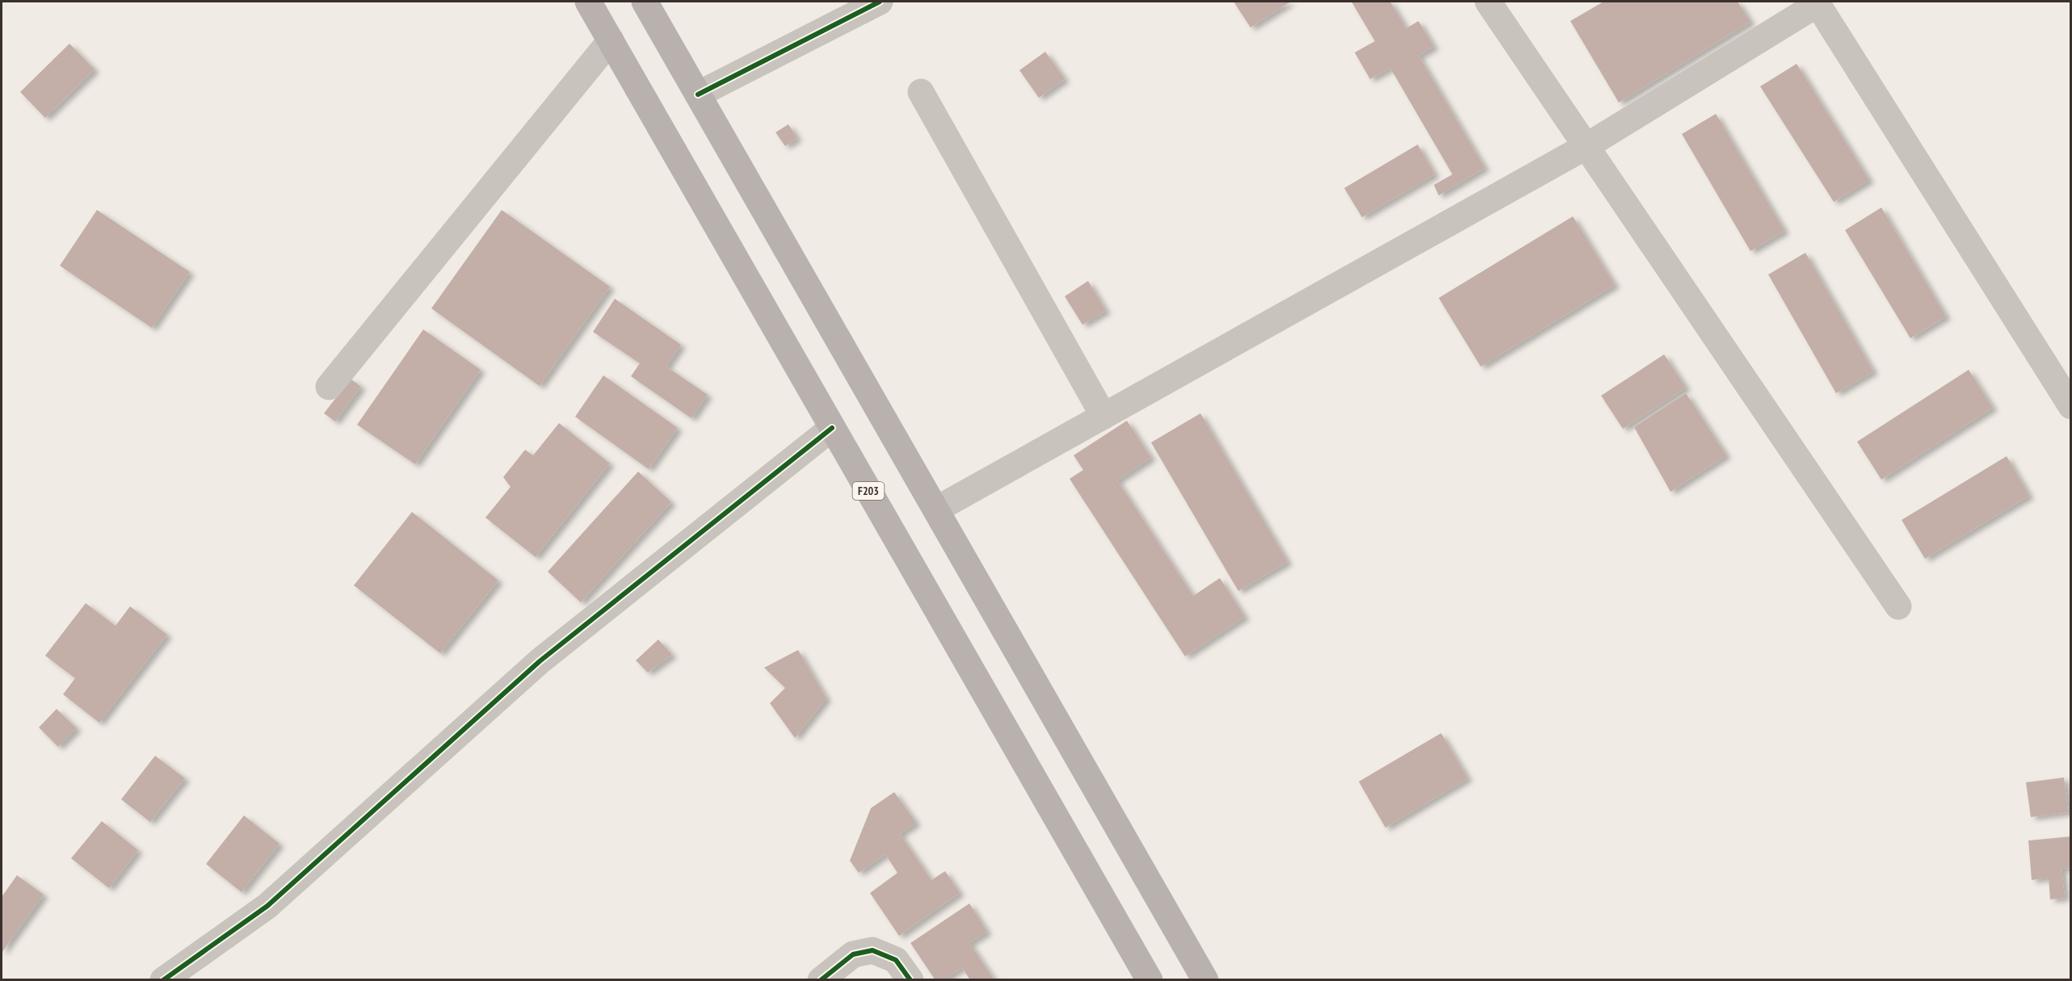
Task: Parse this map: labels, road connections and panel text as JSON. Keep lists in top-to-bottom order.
{
  "streets": {
    "main road": ["F203"]
  }
}
